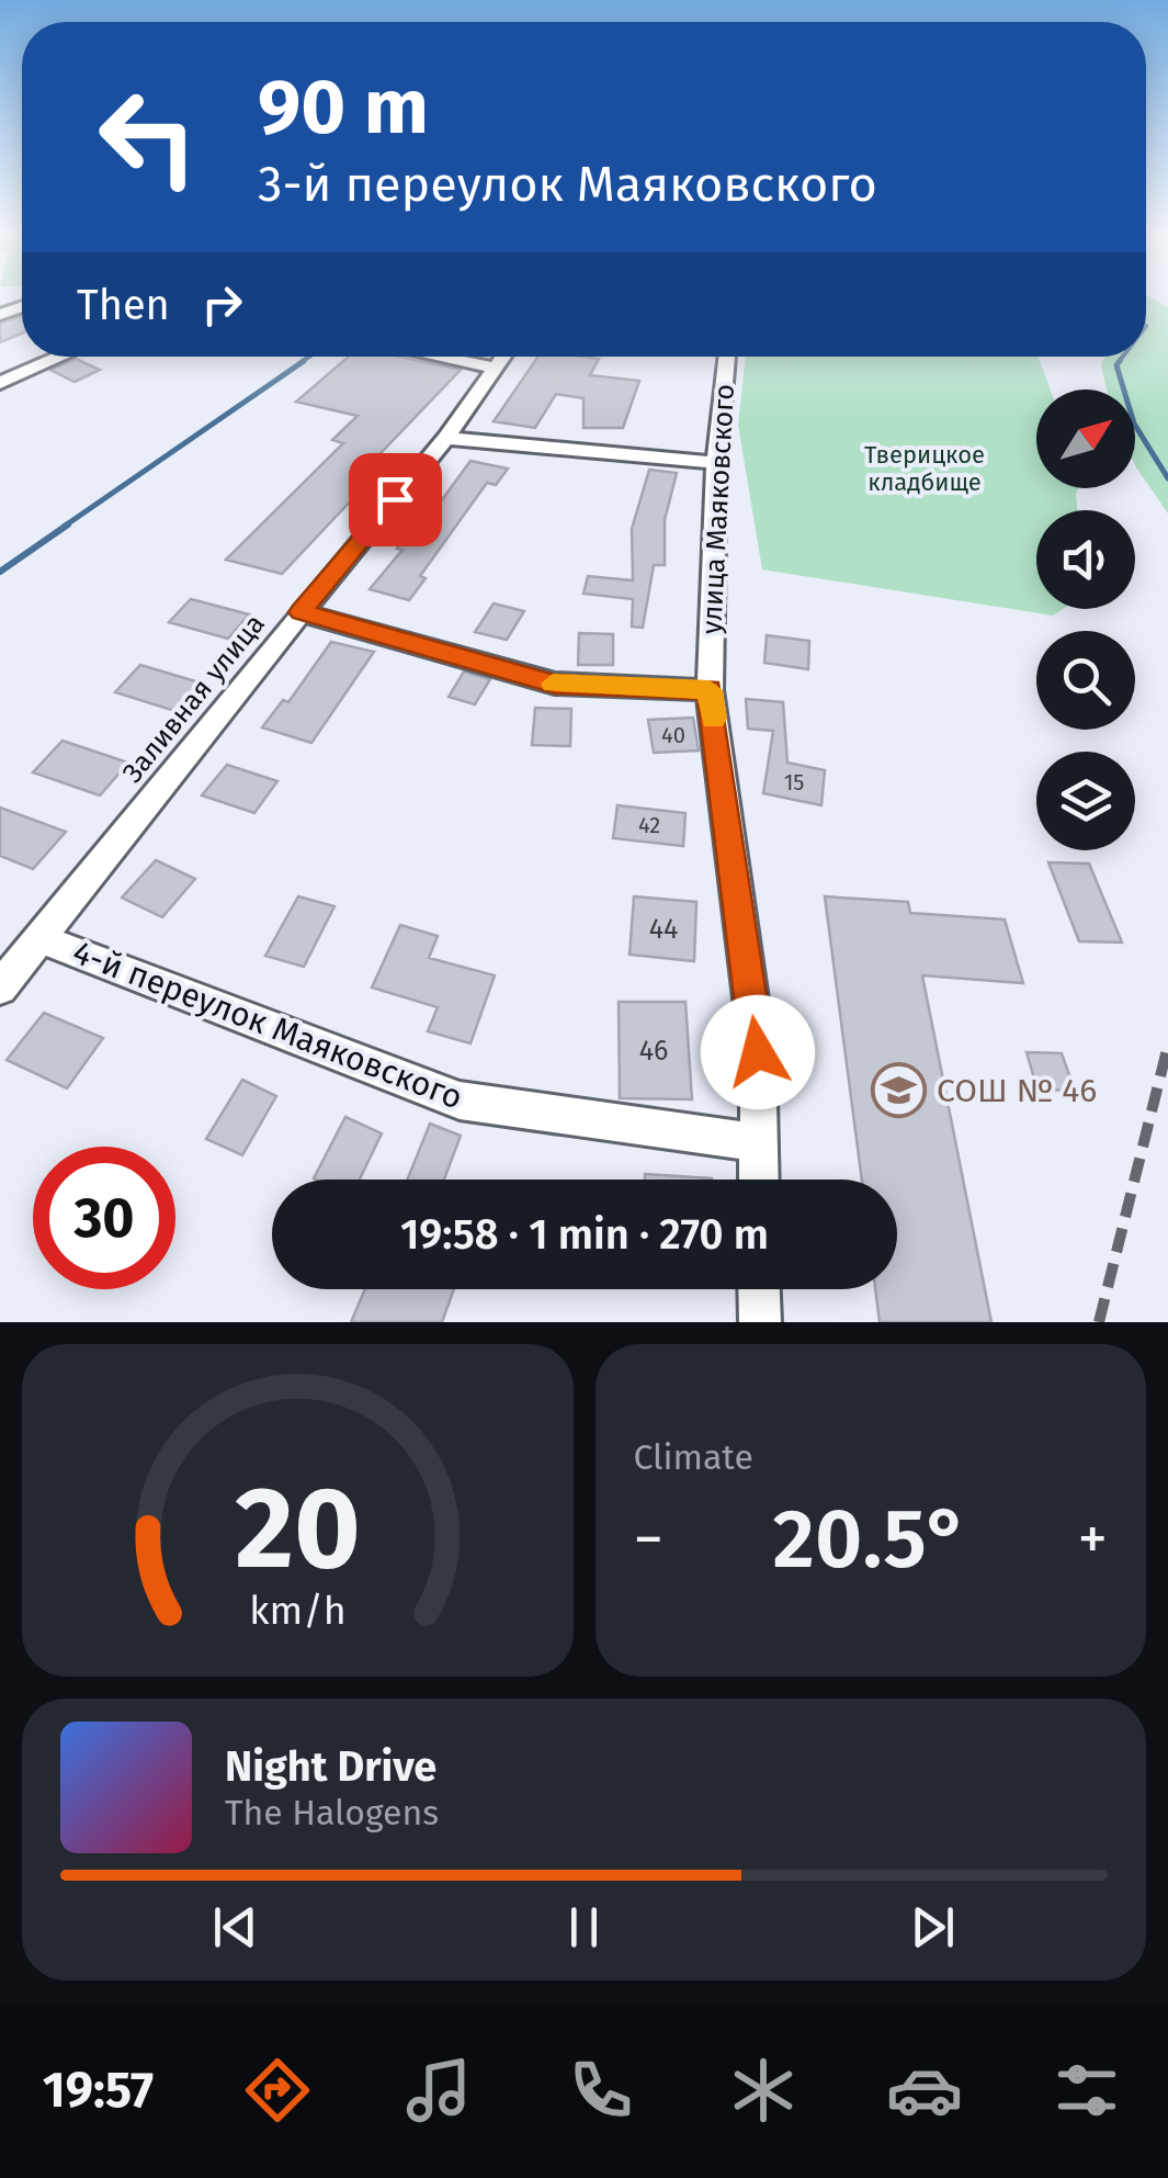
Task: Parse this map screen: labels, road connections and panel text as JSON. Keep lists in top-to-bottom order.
{
  "streets": {
    "street": ["улица Маяковского", "Заливная улица", "4-й переулок Маяковского"]
  },
  "crossings": [
    ["улица Маяковского", "4-й переулок Маяковского"],
    ["Заливная улица", "4-й переулок Маяковского"]
  ],
  "parks": ["Тверицкое кладбище"],
  "places": {
    "school or university": ["СОШ № 46"]
  },
  "house_numbers": [
    "40",
    "15",
    "42",
    "44",
    "46"
  ],
  "north": "top right",
  "page": {
    "turn": ["90 m", "3-й переулок Маяковского"],
    "then": "Then",
    "limit": "30",
    "trip": "19:58 · 1 min · 270 m",
    "tile": "Climate",
    "heat": ["−", "20.5°", "+"],
    "song": ["Night Drive", "The Halogens"],
    "tabs": "19:57",
    "gauge": ["20", "km/h"]
  }
}
